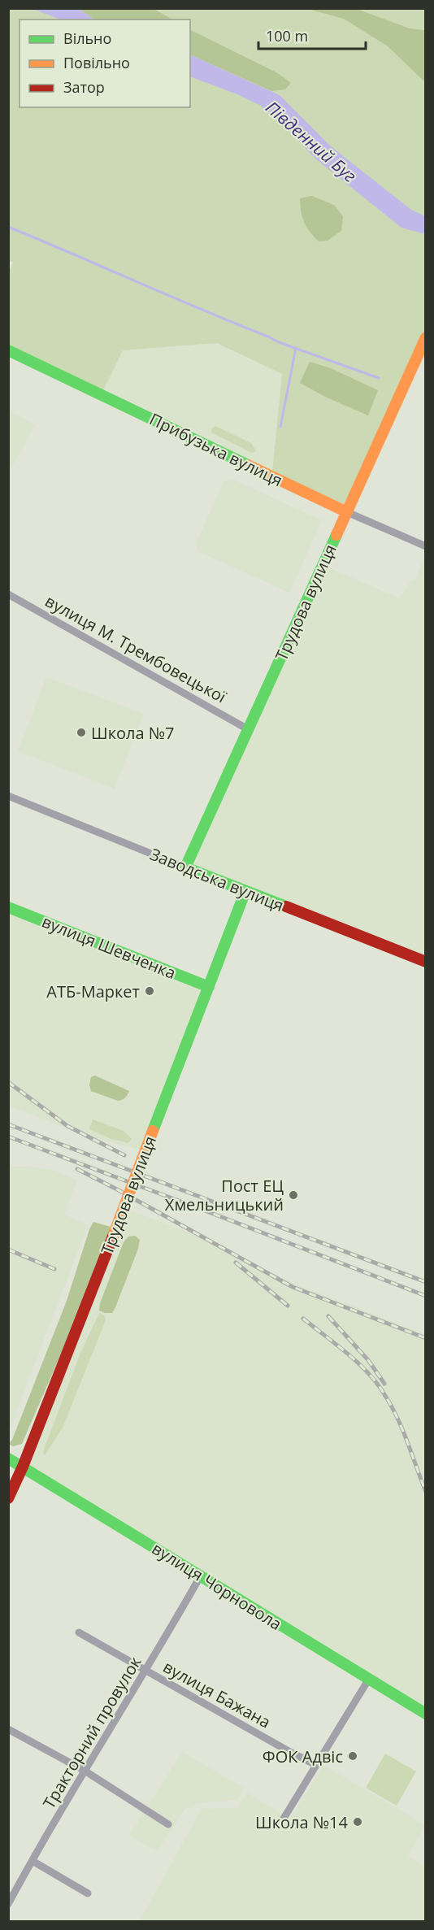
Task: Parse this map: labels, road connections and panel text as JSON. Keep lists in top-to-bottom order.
{
  "streets": {
    "main road": [
      "Прибузька вулиця",
      "Трудова вулиця",
      "Заводська вулиця",
      "вулиця Шевченка",
      "вулиця Чорновола"
    ],
    "street": ["вулиця М. Трембовецької", "вулиця Бажана", "Тракторний провулок"]
  },
  "crossings": [
    ["Прибузька вулиця", "Трудова вулиця"],
    ["Трудова вулиця", "вулиця М. Трембовецької"],
    ["Трудова вулиця", "Заводська вулиця"],
    ["Трудова вулиця", "вулиця Шевченка"],
    ["Трудова вулиця", "вулиця Чорновола"],
    ["вулиця Чорновола", "Тракторний провулок"],
    ["вулиця Бажана", "Тракторний провулок"]
  ],
  "water": ["Південний Буг"],
  "places": [
    "Школа №7",
    "АТБ-Маркет",
    "Пост ЕЦ Хмельницький",
    "ФОК Адвіс",
    "Школа №14"
  ],
  "legend": ["Вільно", "Повільно", "Затор"],
  "scale_bar": "100 m"
}
